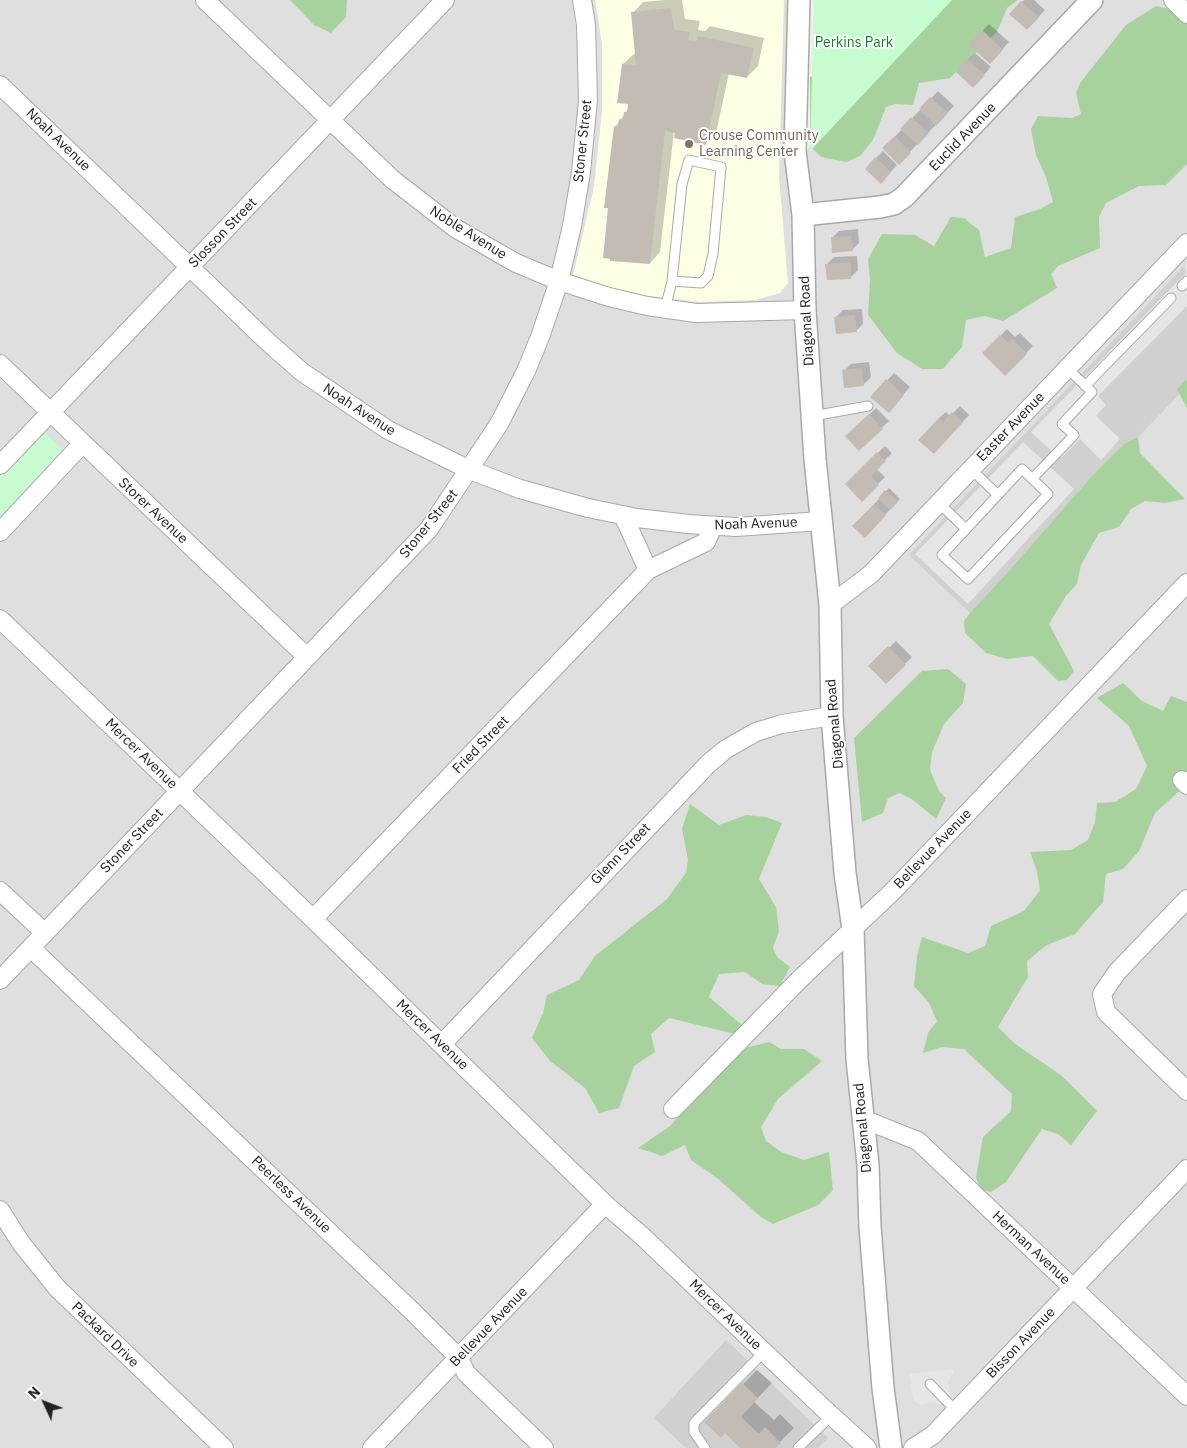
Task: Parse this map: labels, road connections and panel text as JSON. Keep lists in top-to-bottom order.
{
  "streets": {
    "street": [
      "Euclid Avenue",
      "Noah Avenue",
      "Stoner Street",
      "Slosson Street",
      "Noble Avenue",
      "Diagonal Road",
      "Easter Avenue",
      "Storer Avenue",
      "Fried Street",
      "Mercer Avenue",
      "Bellevue Avenue",
      "Glenn Street",
      "Peerless Avenue",
      "Herman Avenue",
      "Packard Drive",
      "Bisson Avenue"
    ]
  },
  "crossings": [
    ["Euclid Avenue", "Diagonal Road"],
    ["Noah Avenue", "Stoner Street"],
    ["Noah Avenue", "Slosson Street"],
    ["Noah Avenue", "Diagonal Road"],
    ["Noah Avenue", "Fried Street"],
    ["Stoner Street", "Noble Avenue"],
    ["Stoner Street", "Storer Avenue"],
    ["Stoner Street", "Mercer Avenue"],
    ["Stoner Street", "Peerless Avenue"],
    ["Slosson Street", "Noble Avenue"],
    ["Slosson Street", "Storer Avenue"],
    ["Noble Avenue", "Diagonal Road"],
    ["Diagonal Road", "Easter Avenue"],
    ["Diagonal Road", "Bellevue Avenue"],
    ["Diagonal Road", "Glenn Street"],
    ["Diagonal Road", "Herman Avenue"],
    ["Fried Street", "Mercer Avenue"],
    ["Mercer Avenue", "Bellevue Avenue"],
    ["Mercer Avenue", "Glenn Street"],
    ["Bellevue Avenue", "Peerless Avenue"],
    ["Herman Avenue", "Bisson Avenue"]
  ],
  "parks": ["Perkins Park"],
  "places": ["Crouse Community Learning Center"],
  "north": "top left"
}
